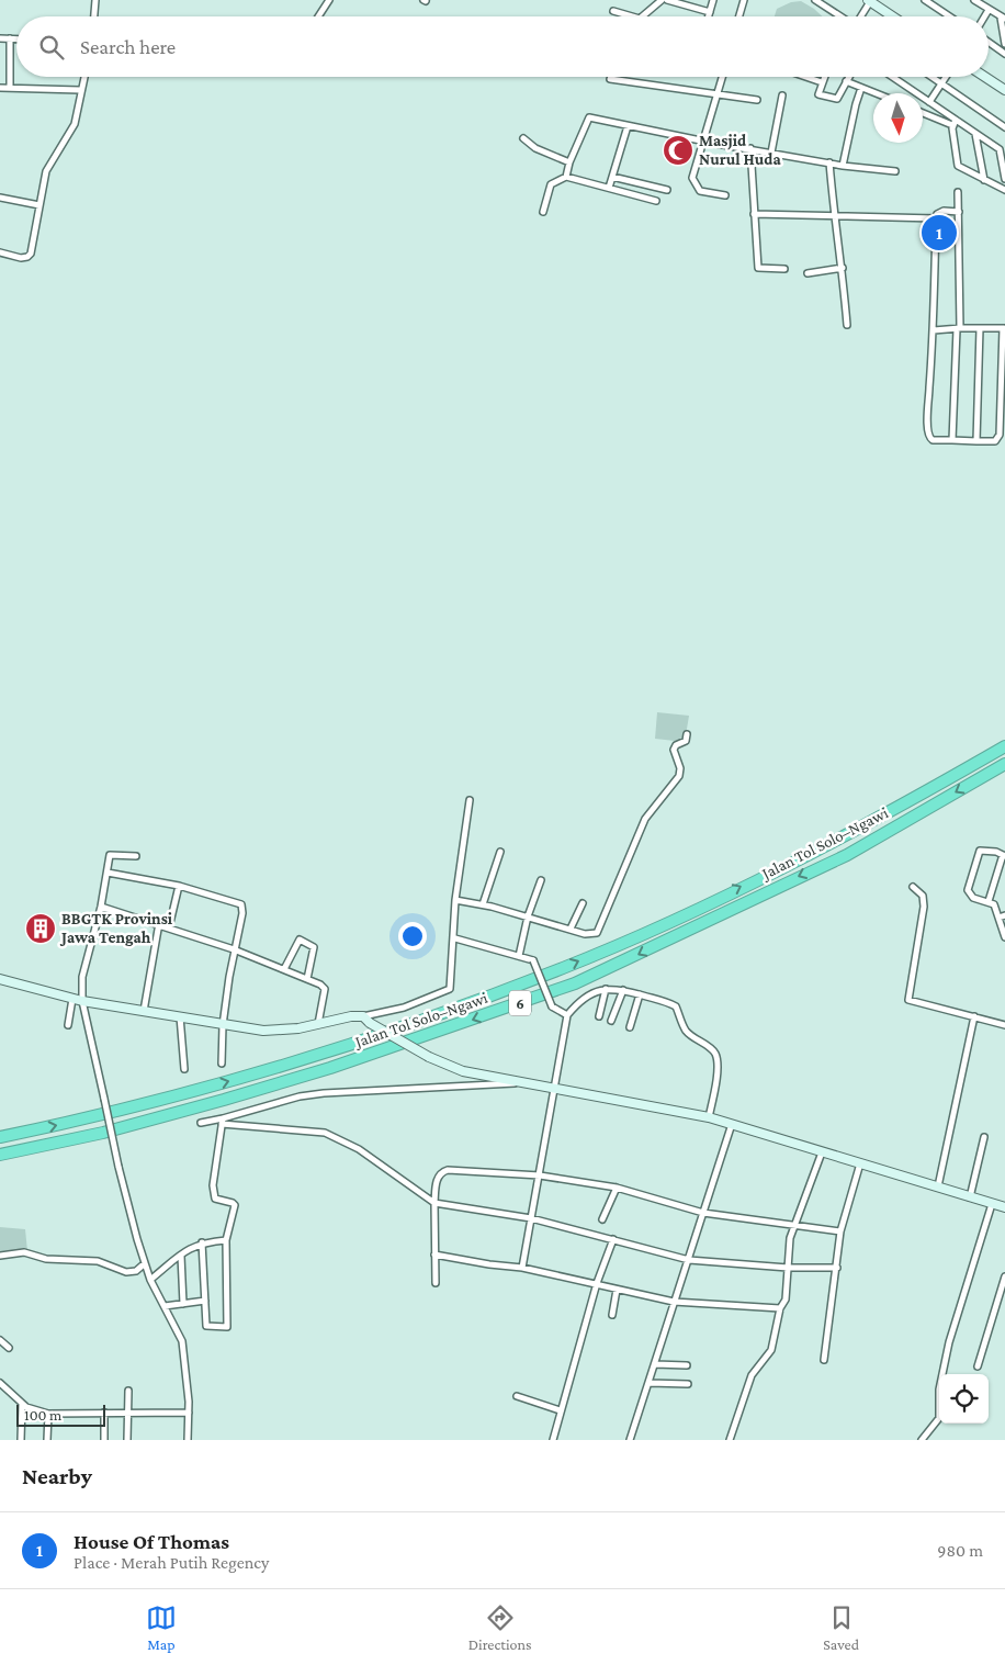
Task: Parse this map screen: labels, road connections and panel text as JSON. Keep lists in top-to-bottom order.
{
  "streets": {
    "highway": ["Jalan Tol Solo–Ngawi", "6"]
  },
  "places": {
    "mosque": ["Masjid Nurul Huda"],
    "building": ["BBGTK Provinsi Jawa Tengah"]
  },
  "scale_bar": "100 m",
  "north": "bottom",
  "page": {
    "search": "Search here",
    "pins": "1",
    "scale": "100 m",
    "heading": "Nearby",
    "list": [
      {
        "mark": "1",
        "name": "House Of Thomas",
        "note": "Place · Merah Putih Regency",
        "value": "980 m"
      }
    ],
    "nav": ["Map", "Directions", "Saved"]
  }
}
